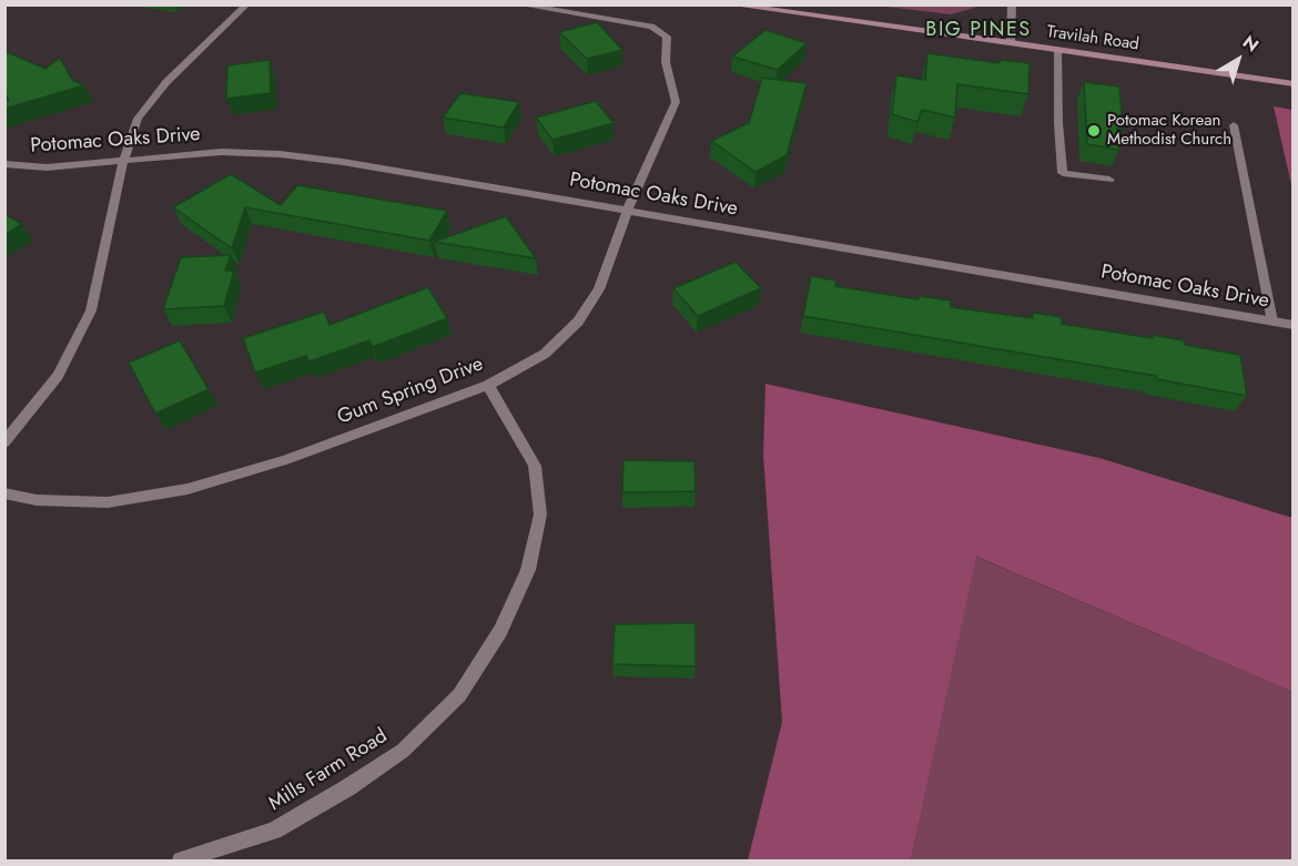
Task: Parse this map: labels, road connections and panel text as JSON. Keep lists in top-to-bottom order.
{
  "streets": {
    "main road": ["Travilah Road"],
    "street": ["Potomac Oaks Drive", "Gum Spring Drive", "Mills Farm Road"]
  },
  "crossings": [
    ["Potomac Oaks Drive", "Gum Spring Drive"],
    ["Gum Spring Drive", "Mills Farm Road"]
  ],
  "districts": ["BIG PINES"],
  "places": ["Potomac Korean Methodist Church"],
  "north": "top right"
}
